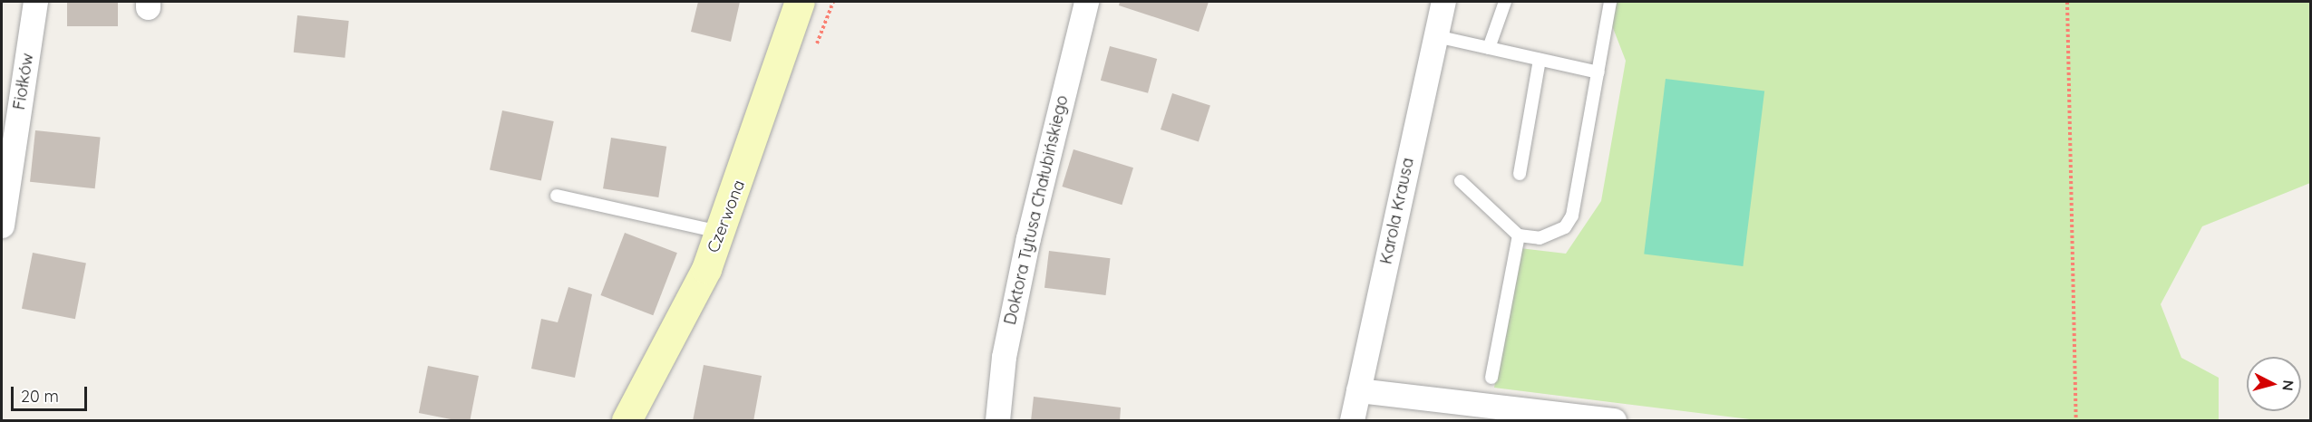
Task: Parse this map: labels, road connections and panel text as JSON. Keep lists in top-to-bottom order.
{
  "streets": {
    "street": [
      "Fiołków",
      "Doktora Tytusa Chałubińskiego",
      "Karola Krausa",
      "Czerwona"
    ]
  },
  "scale_bar": "20 m",
  "north": "right"
}
